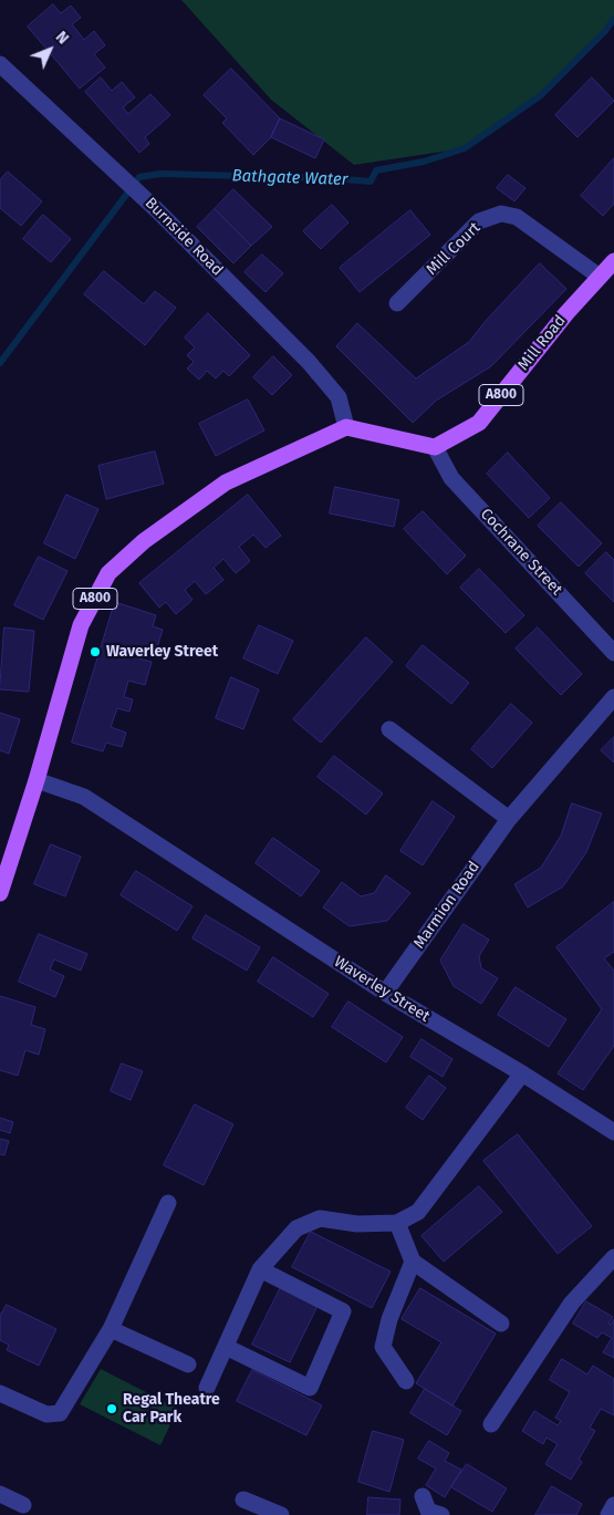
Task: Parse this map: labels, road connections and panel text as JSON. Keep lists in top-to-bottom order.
{
  "streets": {
    "main road": ["Mill Road", "A800"],
    "street": [
      "Burnside Road",
      "Mill Court",
      "Cochrane Street",
      "Marmion Road",
      "Waverley Street"
    ]
  },
  "crossings": [
    ["Burnside Road", "A800"],
    ["Mill Court", "Mill Road"],
    ["Mill Road", "Cochrane Street"],
    ["A800", "Waverley Street"],
    ["Marmion Road", "Waverley Street"]
  ],
  "water": ["Bathgate Water"],
  "places": ["Waverley Street", "Regal Theatre Car Park"],
  "north": "top right"
}
